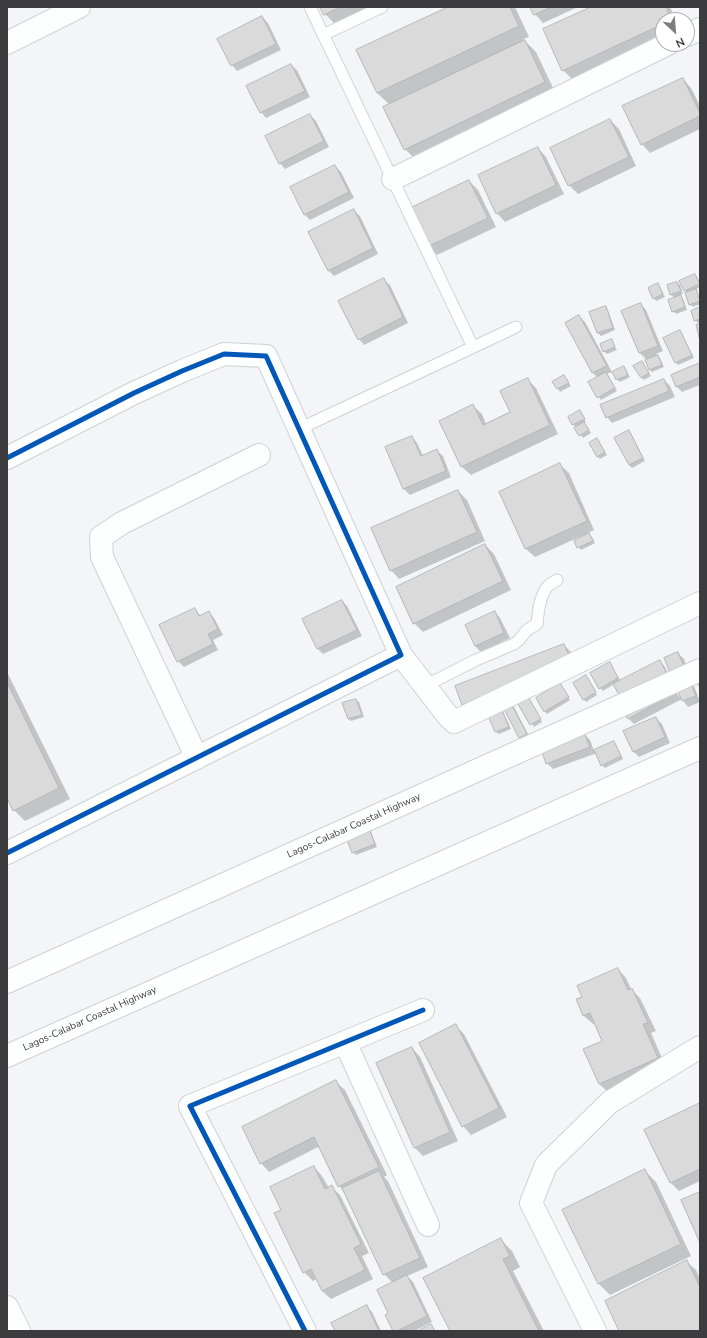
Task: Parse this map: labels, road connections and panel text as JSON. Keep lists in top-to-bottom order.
{
  "streets": {
    "main road": ["Lagos-Calabar Coastal Highway"]
  },
  "north": "bottom right"
}
